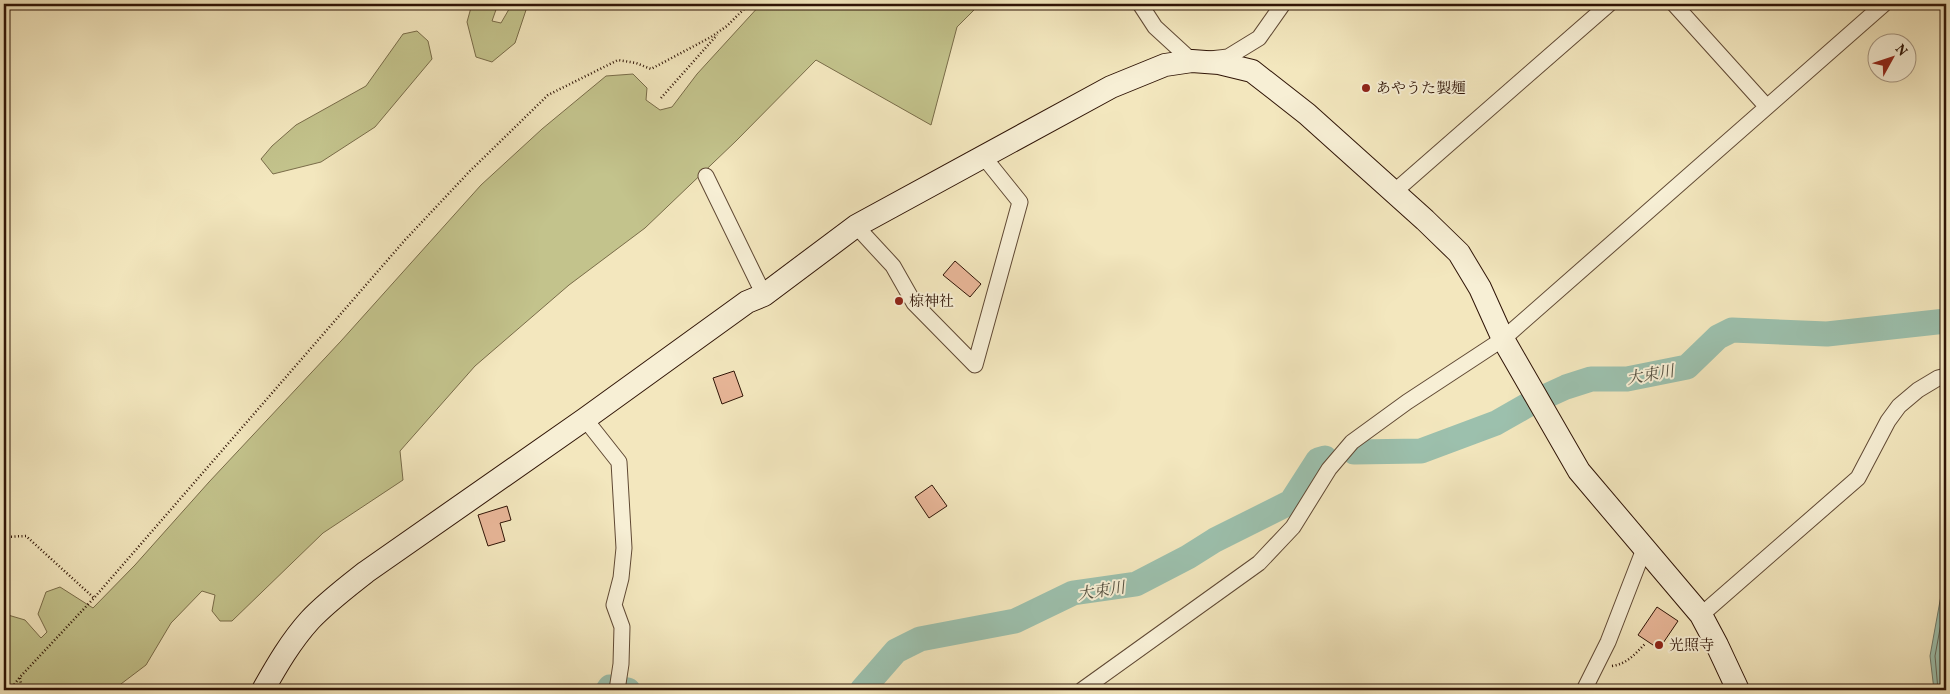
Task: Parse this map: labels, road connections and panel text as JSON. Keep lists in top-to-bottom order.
{
  "water": ["大束川"],
  "places": ["あやうた製麺", "椋神社", "光照寺"],
  "north": "top right"
}
